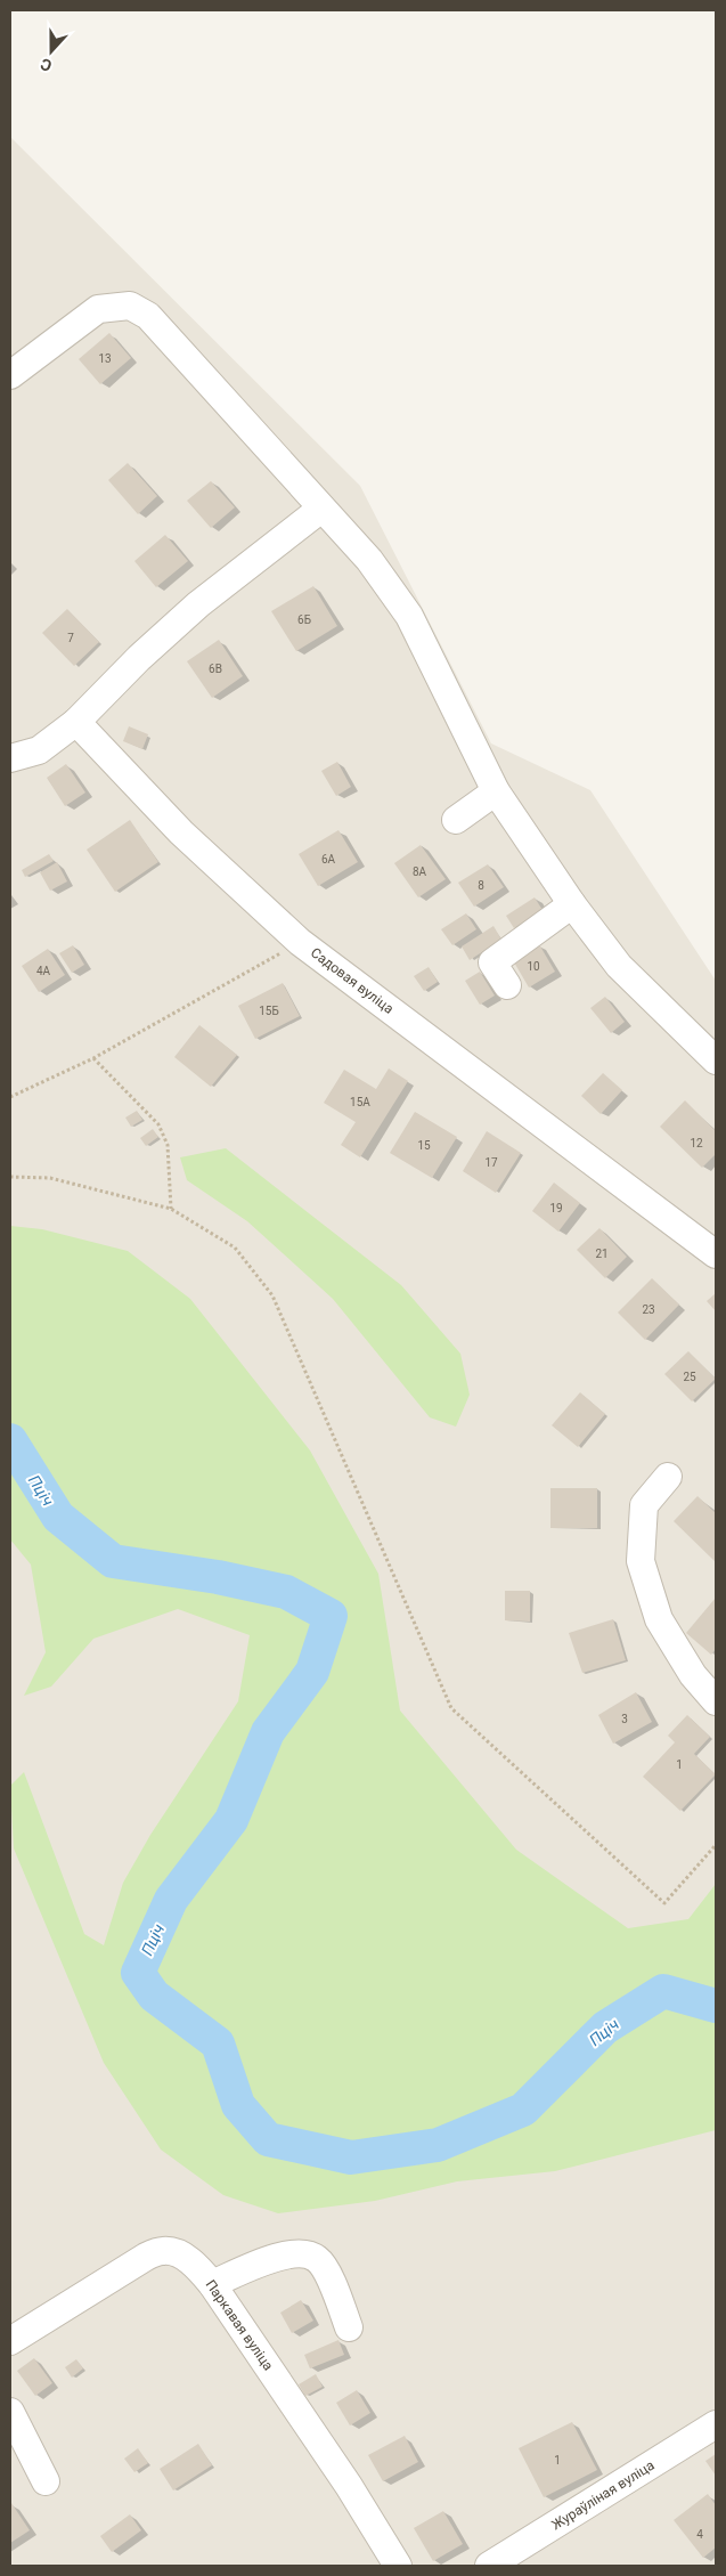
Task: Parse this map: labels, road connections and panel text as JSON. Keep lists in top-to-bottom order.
{
  "streets": {
    "street": ["Садовая вуліца", "Паркавая вуліца", "Жураўліная вуліца"]
  },
  "water": ["Пціч"],
  "house_numbers": [
    "13",
    "6Б",
    "7",
    "6В",
    "6А",
    "8А",
    "8",
    "10",
    "4А",
    "15Б",
    "15А",
    "12",
    "15",
    "17",
    "19",
    "21",
    "23",
    "25",
    "3",
    "1",
    "1",
    "4"
  ],
  "north": "bottom"
}
